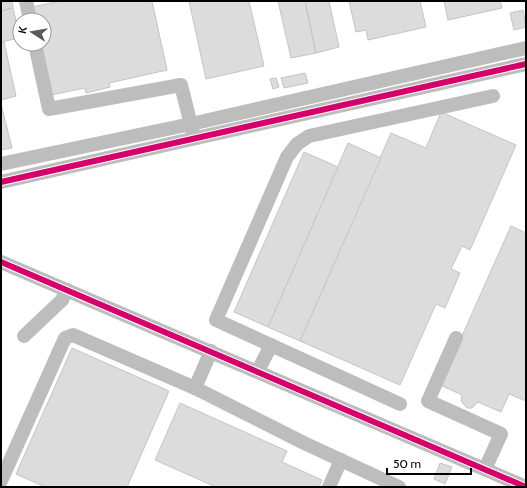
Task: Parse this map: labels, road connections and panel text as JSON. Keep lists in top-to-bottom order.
{
  "scale_bar": "50 m",
  "north": "left"
}
